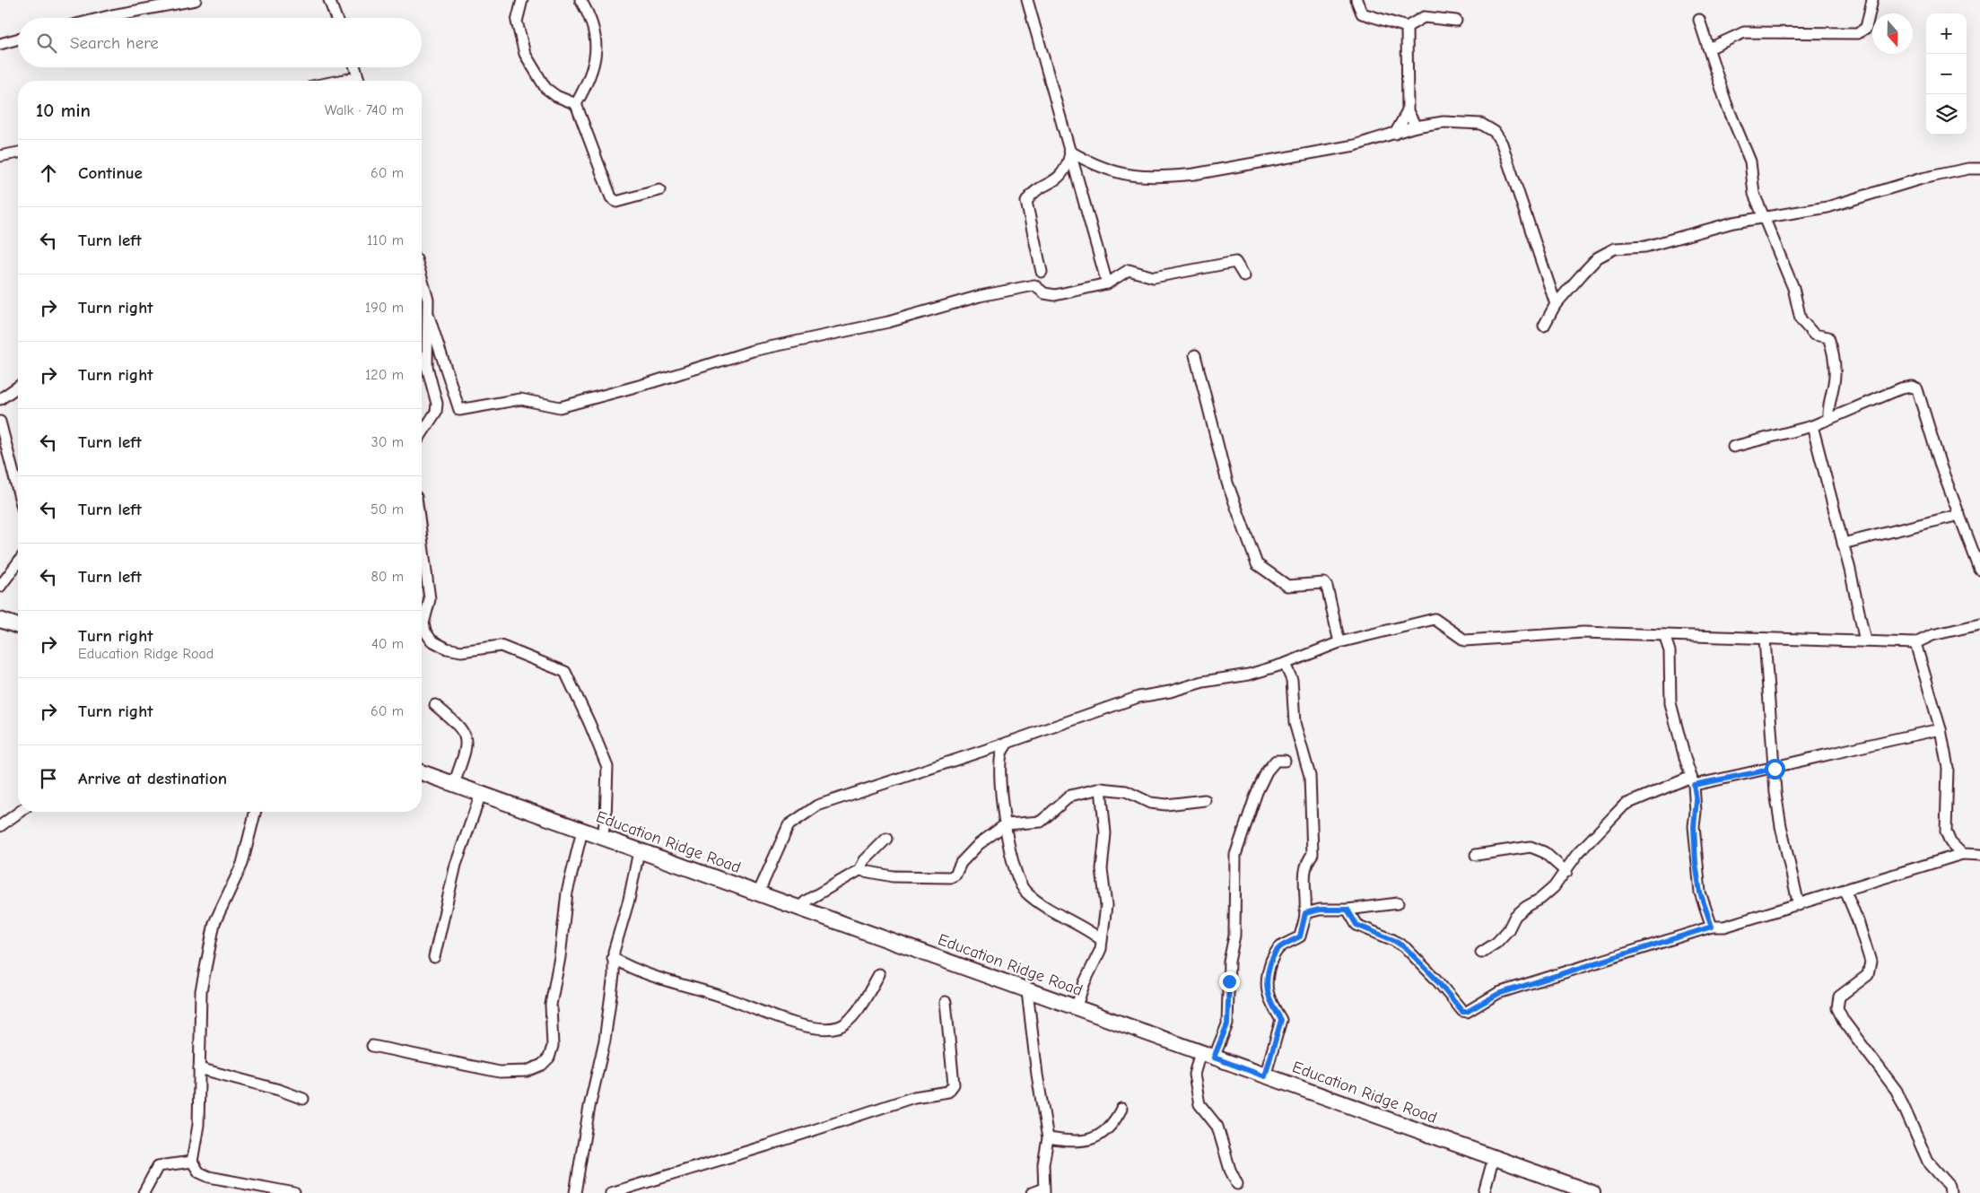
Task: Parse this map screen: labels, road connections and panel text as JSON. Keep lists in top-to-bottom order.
{
  "streets": {
    "main road": ["Education Ridge Road"]
  },
  "north": "bottom",
  "page": {
    "map_buttons": ["+", "−"],
    "search": "Search here",
    "heading": ["10 min", "Walk · 740 m"],
    "list": [
      ["Continue", "60 m"],
      ["Turn left", "110 m"],
      ["Turn right", "190 m"],
      ["Turn right", "120 m"],
      ["Turn left", "30 m"],
      ["Turn left", "50 m"],
      ["Turn left", "80 m"],
      ["Turn right", "Education Ridge Road", "40 m"],
      ["Turn right", "60 m"],
      "Arrive at destination"
    ]
  }
}
